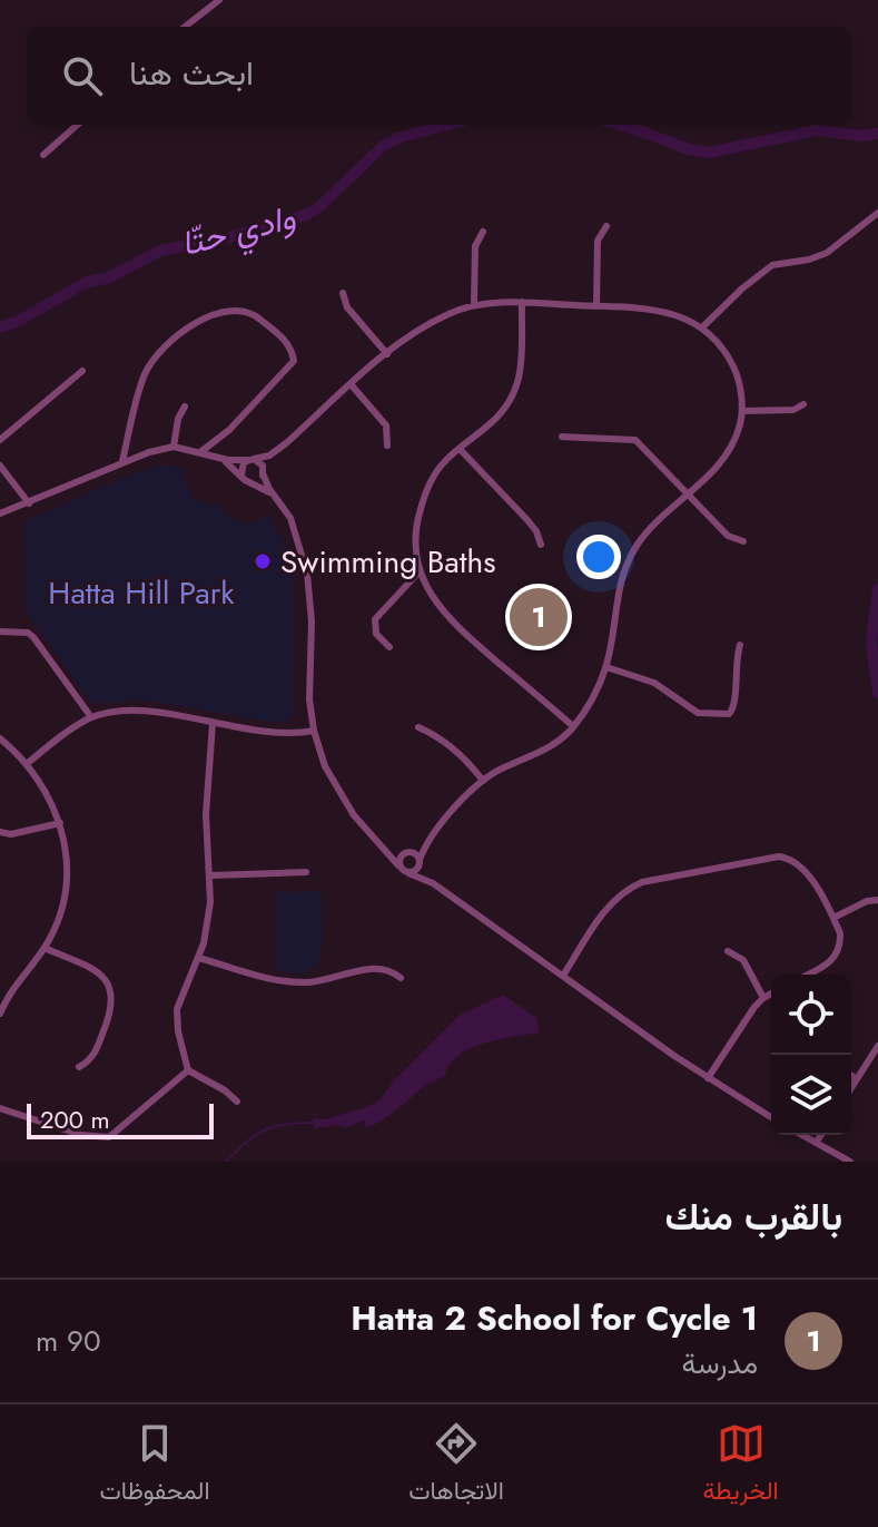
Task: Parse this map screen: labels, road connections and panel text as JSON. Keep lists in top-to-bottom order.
{
  "water": ["وادي حتّا"],
  "parks": ["Hatta Hill Park"],
  "places": ["Swimming Baths"],
  "scale_bar": "200 m",
  "page": {
    "search": "ابحث هنا",
    "pins": "1",
    "scale": "200 m",
    "heading": "بالقرب منك",
    "list": [
      {
        "mark": "1",
        "name": "Hatta 2 School for Cycle 1",
        "note": "مدرسة",
        "value": "90 m"
      }
    ],
    "nav": ["الخريطة", "الاتجاهات", "المحفوظات"]
  }
}
